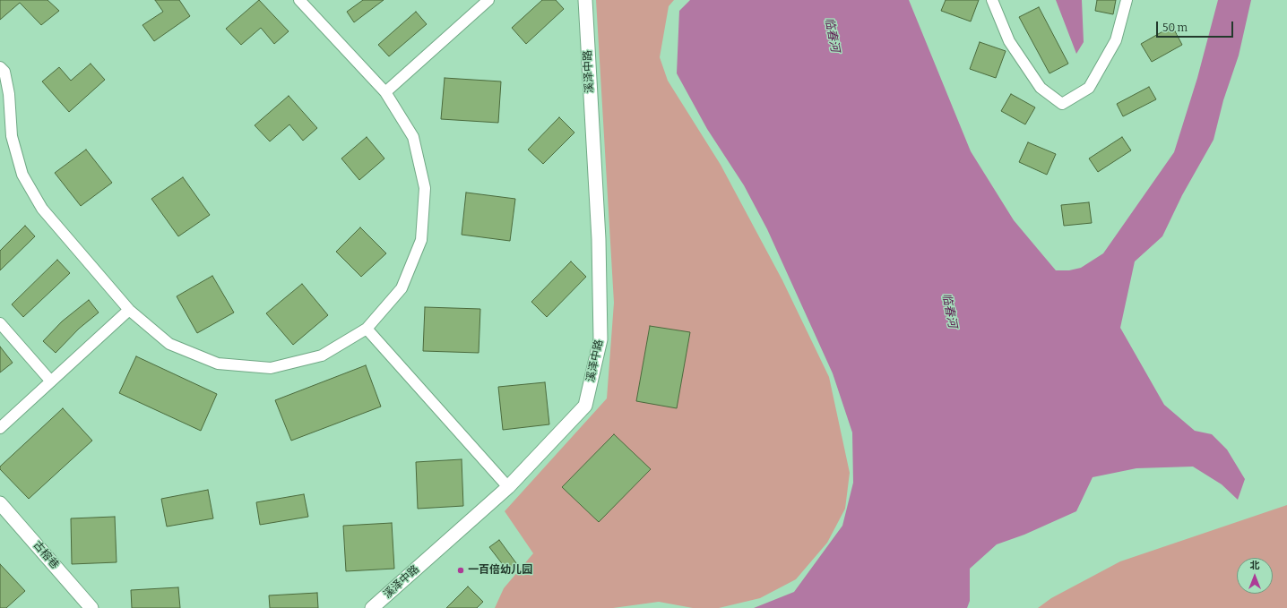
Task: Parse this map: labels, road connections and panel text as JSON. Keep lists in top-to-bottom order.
{
  "streets": {
    "street": ["溪泽中路", "古榕巷"]
  },
  "water": ["临春河"],
  "places": ["一百倍幼儿园"],
  "scale_bar": "50 m",
  "north": "top"
}
